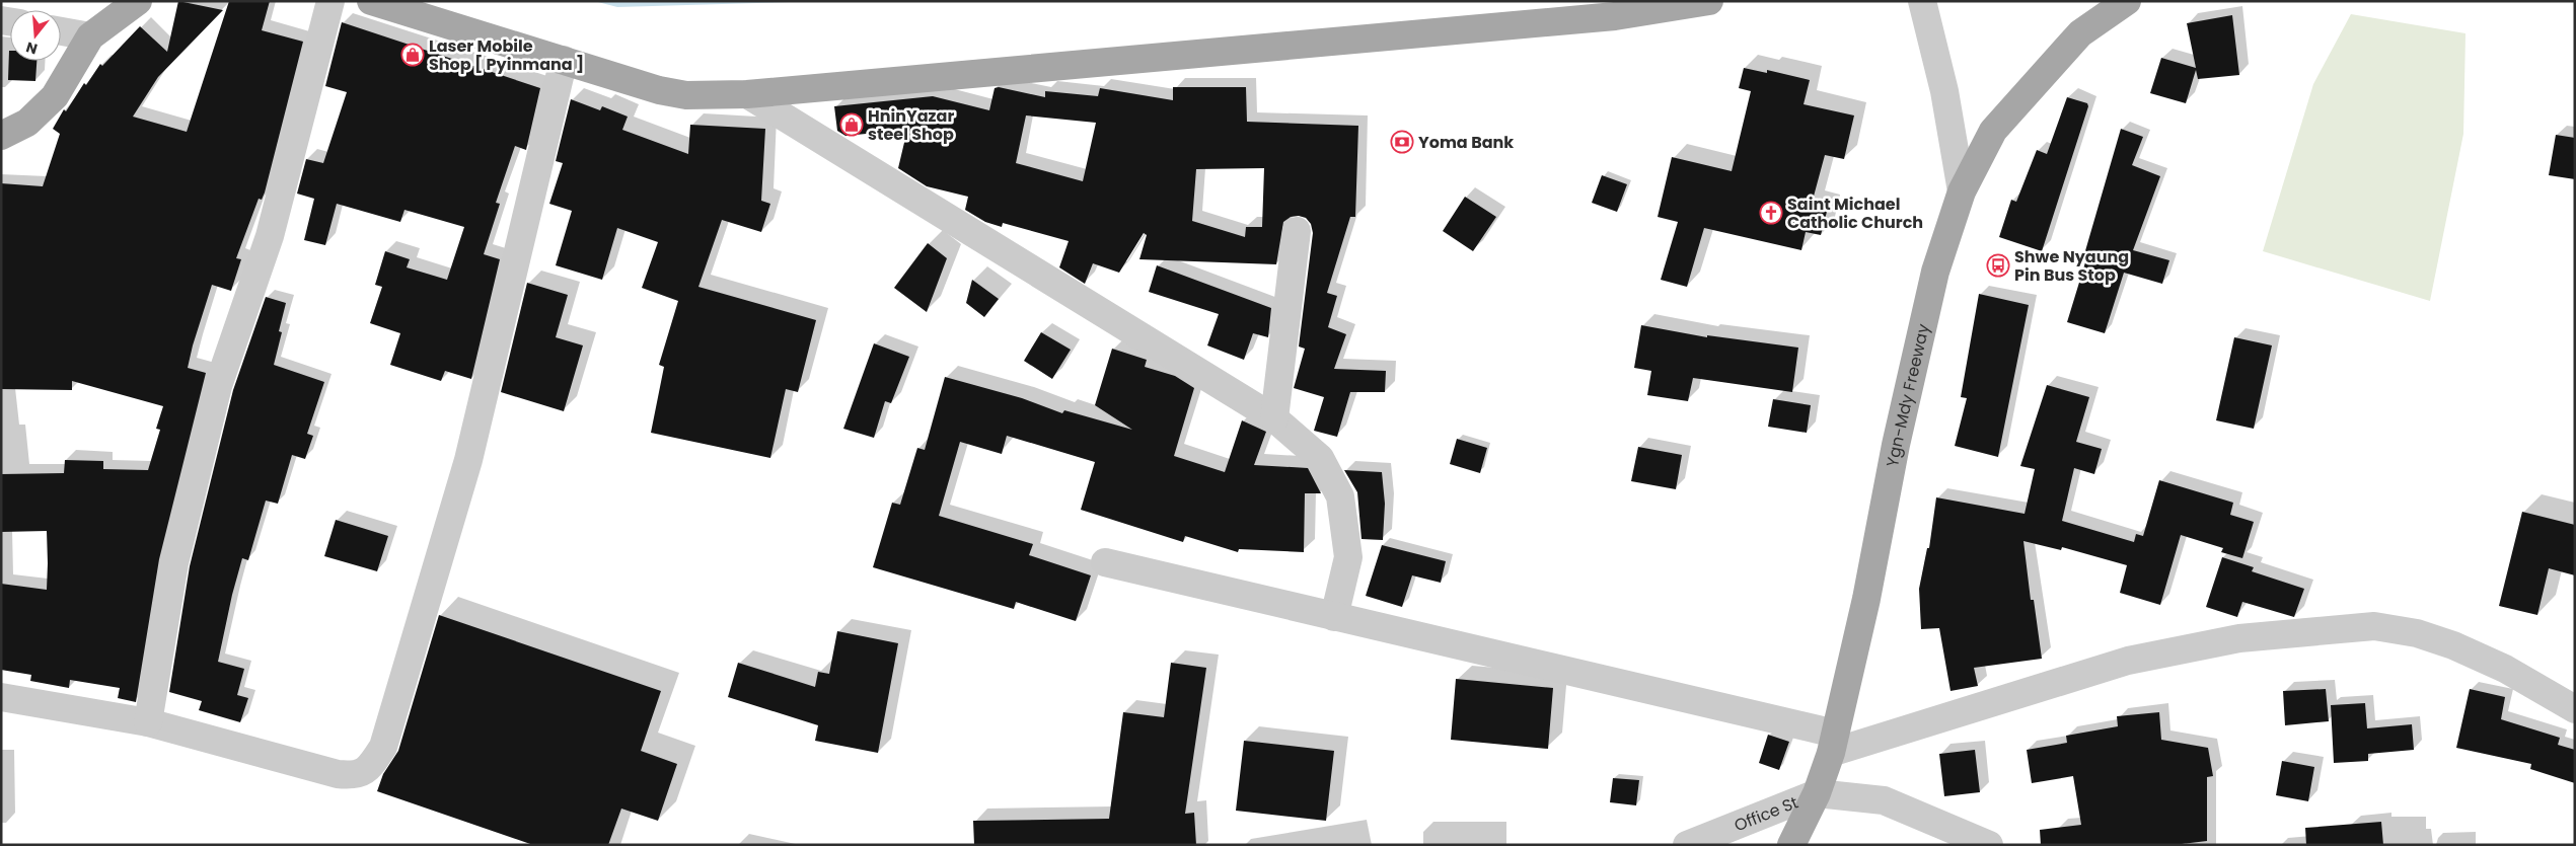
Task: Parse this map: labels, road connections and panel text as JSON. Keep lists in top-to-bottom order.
{
  "streets": {
    "main road": ["Ygn-Mdy Freeway"],
    "street": ["Office St"]
  },
  "crossings": [
    ["Ygn-Mdy Freeway", "Office St"]
  ],
  "places": {
    "shop": ["Laser Mobile Shop [ Pyinmana ]", "HninYazar steel Shop"],
    "bank": ["Yoma Bank"],
    "church": ["Saint Michael Catholic Church"],
    "bus stop": ["Shwe Nyaung Pin Bus Stop"]
  },
  "north": "bottom"
}
